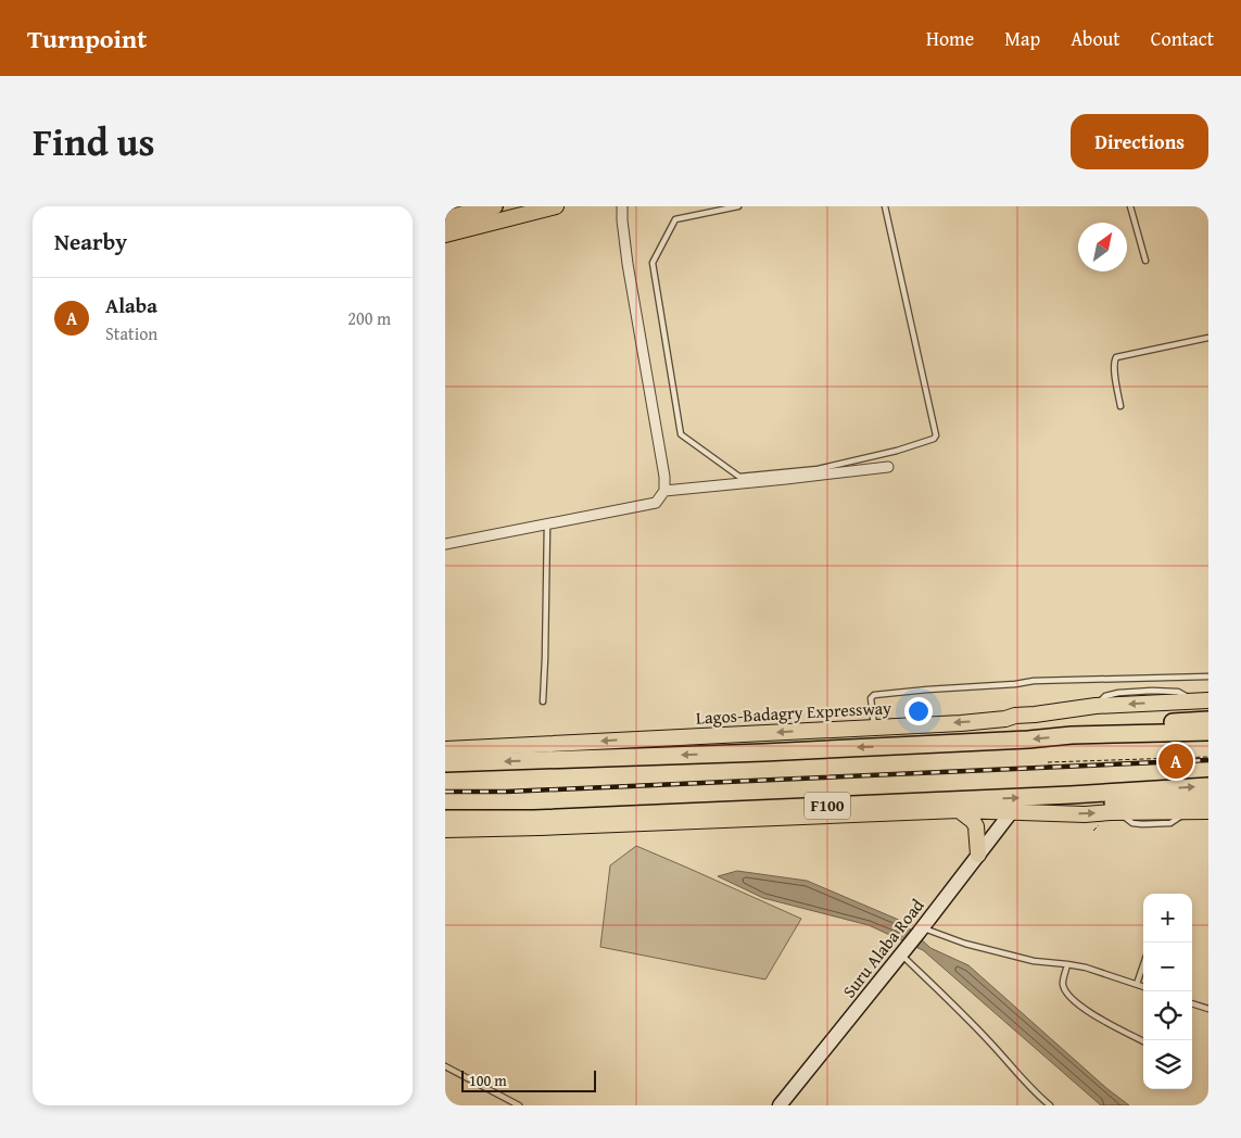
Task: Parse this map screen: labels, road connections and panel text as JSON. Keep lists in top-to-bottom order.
{
  "streets": {
    "highway": ["F100"],
    "main road": ["Lagos-Badagry Expressway"],
    "street": ["Suru Alaba Road"]
  },
  "scale_bar": "100 m",
  "north": "top right",
  "page": {
    "header": "Turnpoint",
    "nav": [
      "Home",
      "Map",
      "About",
      "Contact"
    ],
    "title": "Find us",
    "buttons": "Directions",
    "heading": "Nearby",
    "list": [
      {
        "mark": "A",
        "name": "Alaba",
        "note": "Station",
        "value": "200 m"
      }
    ],
    "pins": "A",
    "map_buttons": ["+", "−"],
    "scale": "100 m"
  }
}
